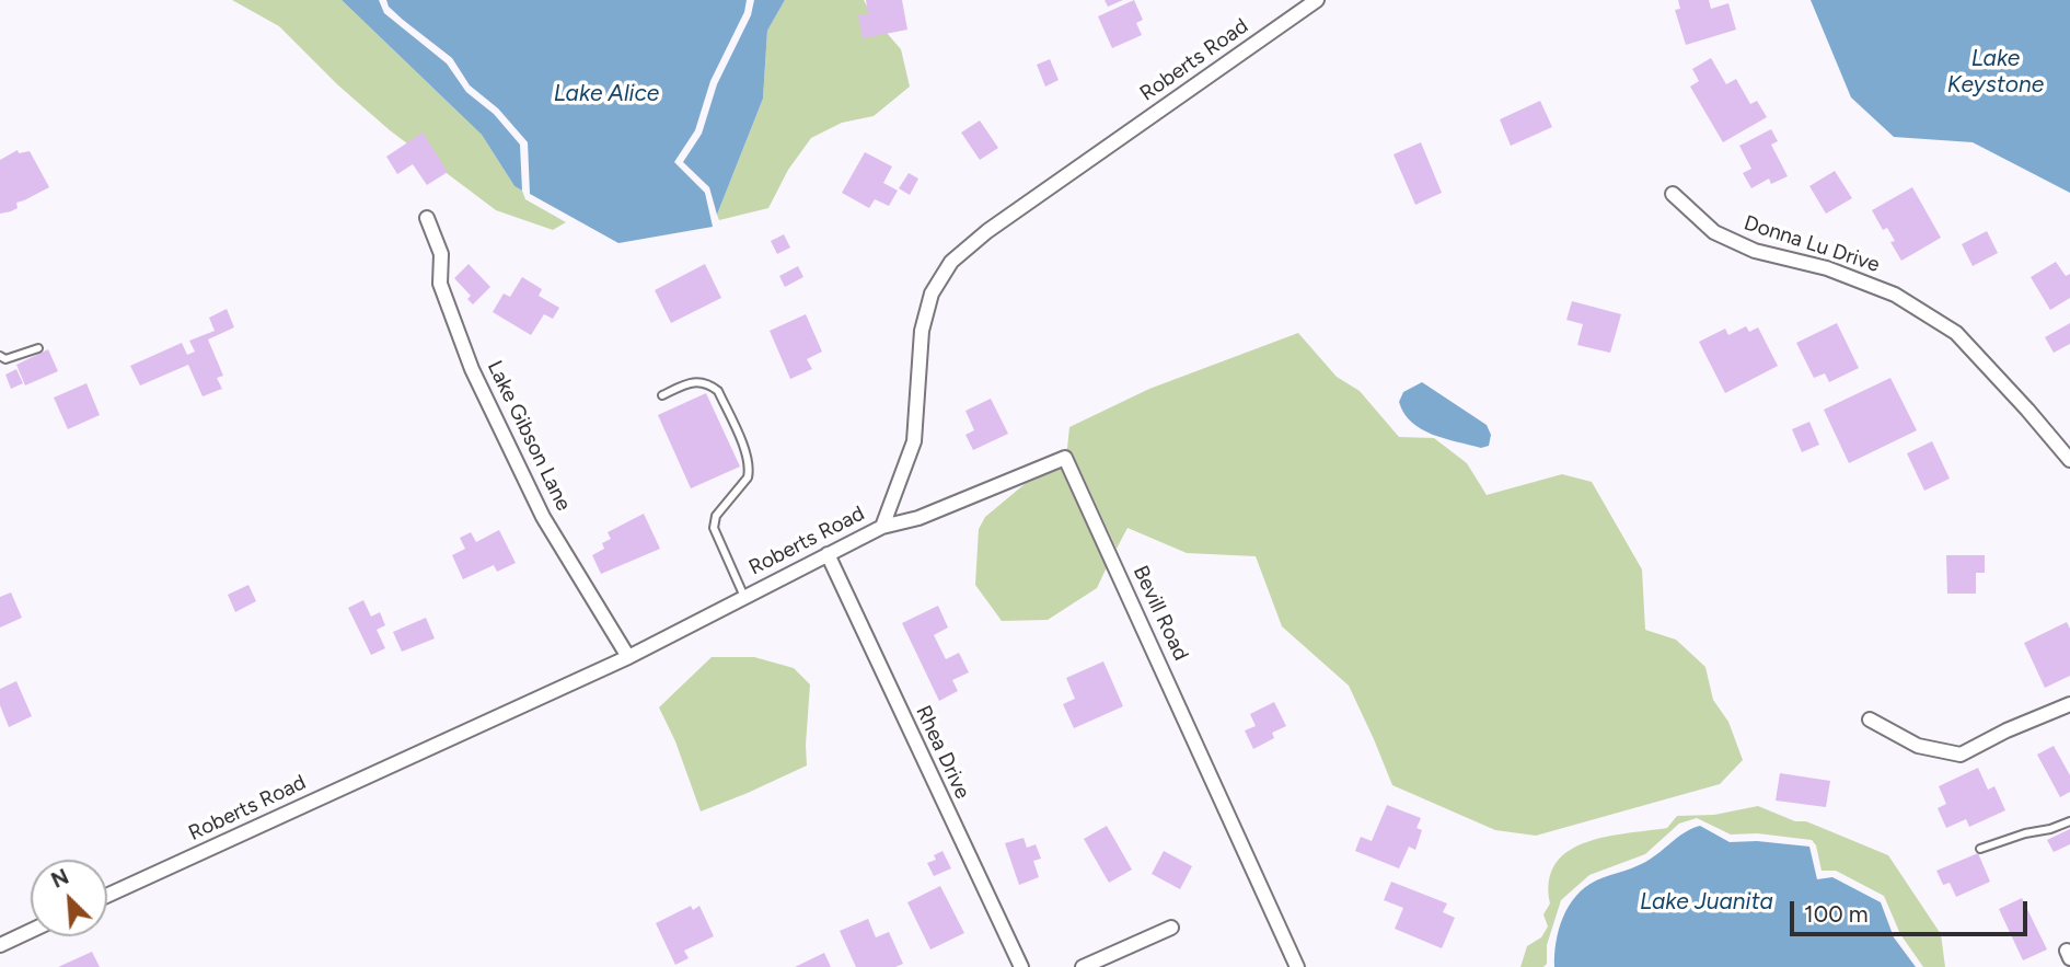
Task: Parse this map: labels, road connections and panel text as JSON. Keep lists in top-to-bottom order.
{
  "streets": {
    "street": [
      "Roberts Road",
      "Donna Lu Drive",
      "Lake Gibson Lane",
      "Bevill Road",
      "Rhea Drive"
    ]
  },
  "crossings": [
    ["Roberts Road", "Lake Gibson Lane"],
    ["Roberts Road", "Bevill Road"],
    ["Roberts Road", "Rhea Drive"]
  ],
  "water": ["Lake Keystone", "Lake Alice", "Lake Juanita"],
  "scale_bar": "100 m",
  "north": "top left"
}
